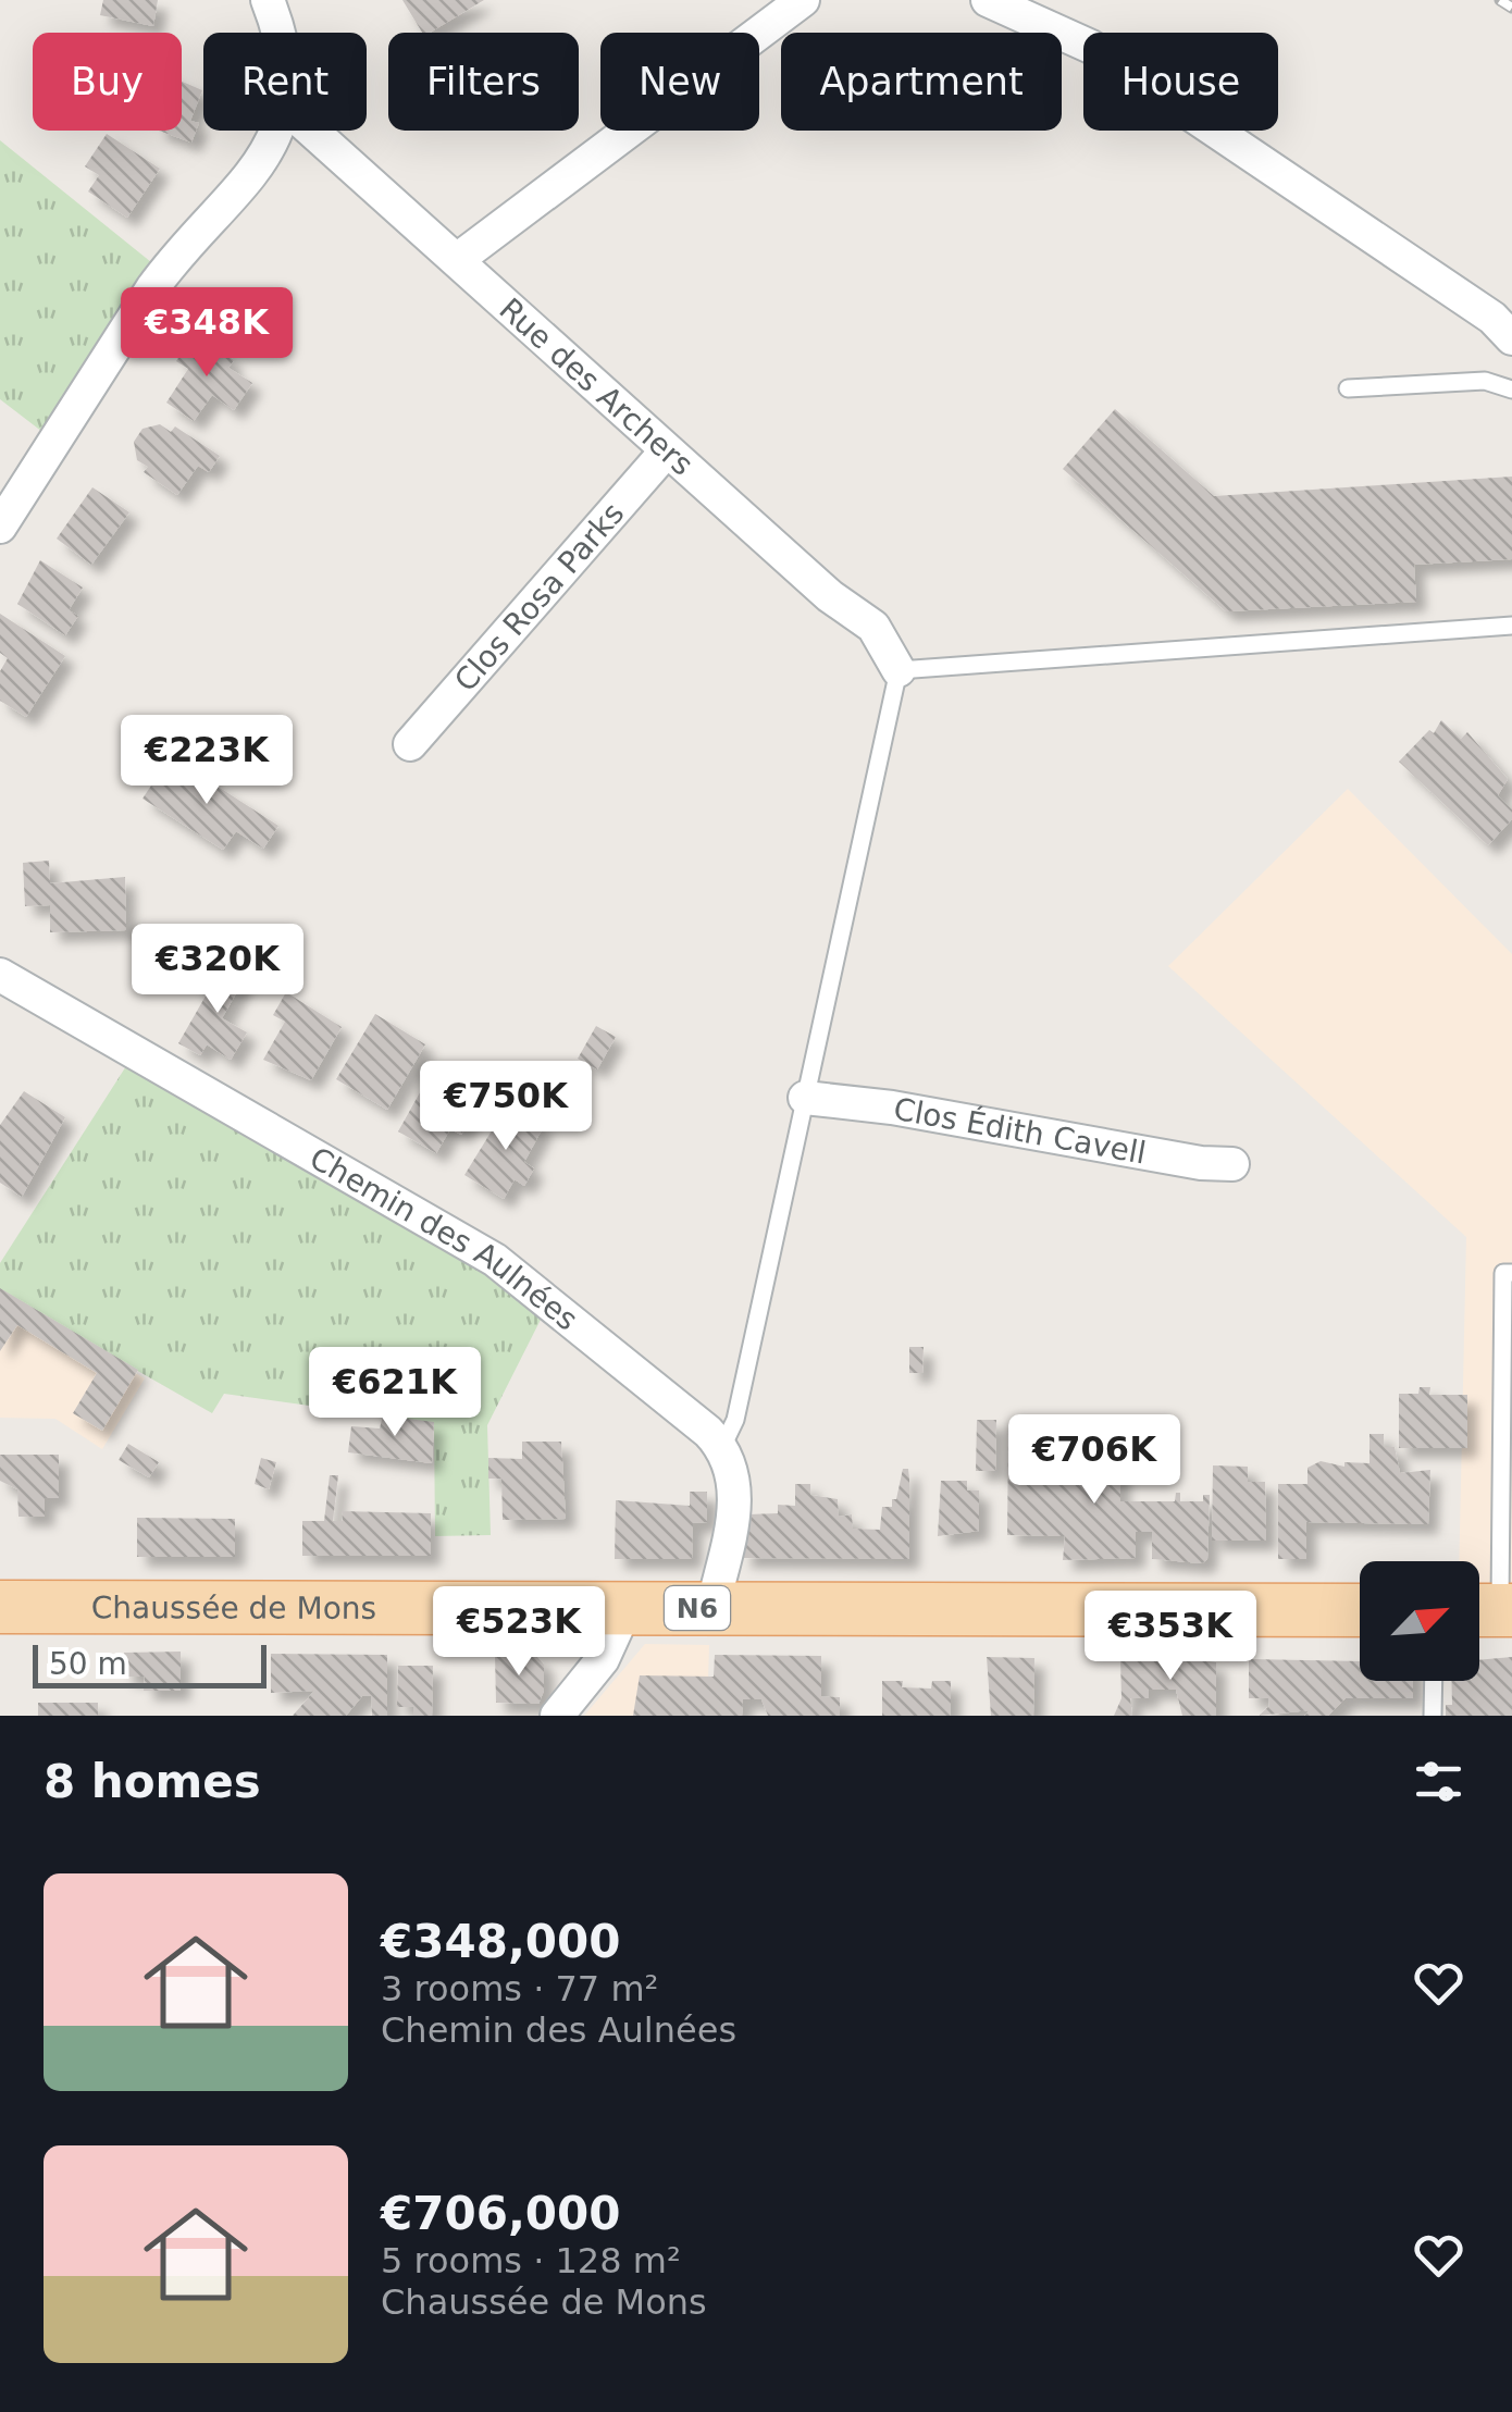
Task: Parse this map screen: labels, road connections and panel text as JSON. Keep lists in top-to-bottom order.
{
  "streets": {
    "main road": ["Chaussée de Mons", "N6"],
    "street": [
      "Rue des Archers",
      "Clos Rosa Parks",
      "Clos Édith Cavell",
      "Chemin des Aulnées"
    ]
  },
  "crossings": [
    ["Rue des Archers", "Clos Rosa Parks"]
  ],
  "scale_bar": "50 m",
  "north": "top right",
  "page": {
    "chip": [
      "Buy",
      "Rent",
      "Filters",
      "New",
      "Apartment",
      "House"
    ],
    "price": [
      "€348K",
      "€223K",
      "€320K",
      "€750K",
      "€621K",
      "€706K",
      "€523K",
      "€353K"
    ],
    "scale": "50 m",
    "heading": "8 homes",
    "list": [
      {
        "name": "€348,000",
        "note": "3 rooms · 77 m² · Chemin des Aulnées"
      },
      {
        "name": "€706,000",
        "note": "5 rooms · 128 m² · Chaussée de Mons"
      }
    ]
  }
}
